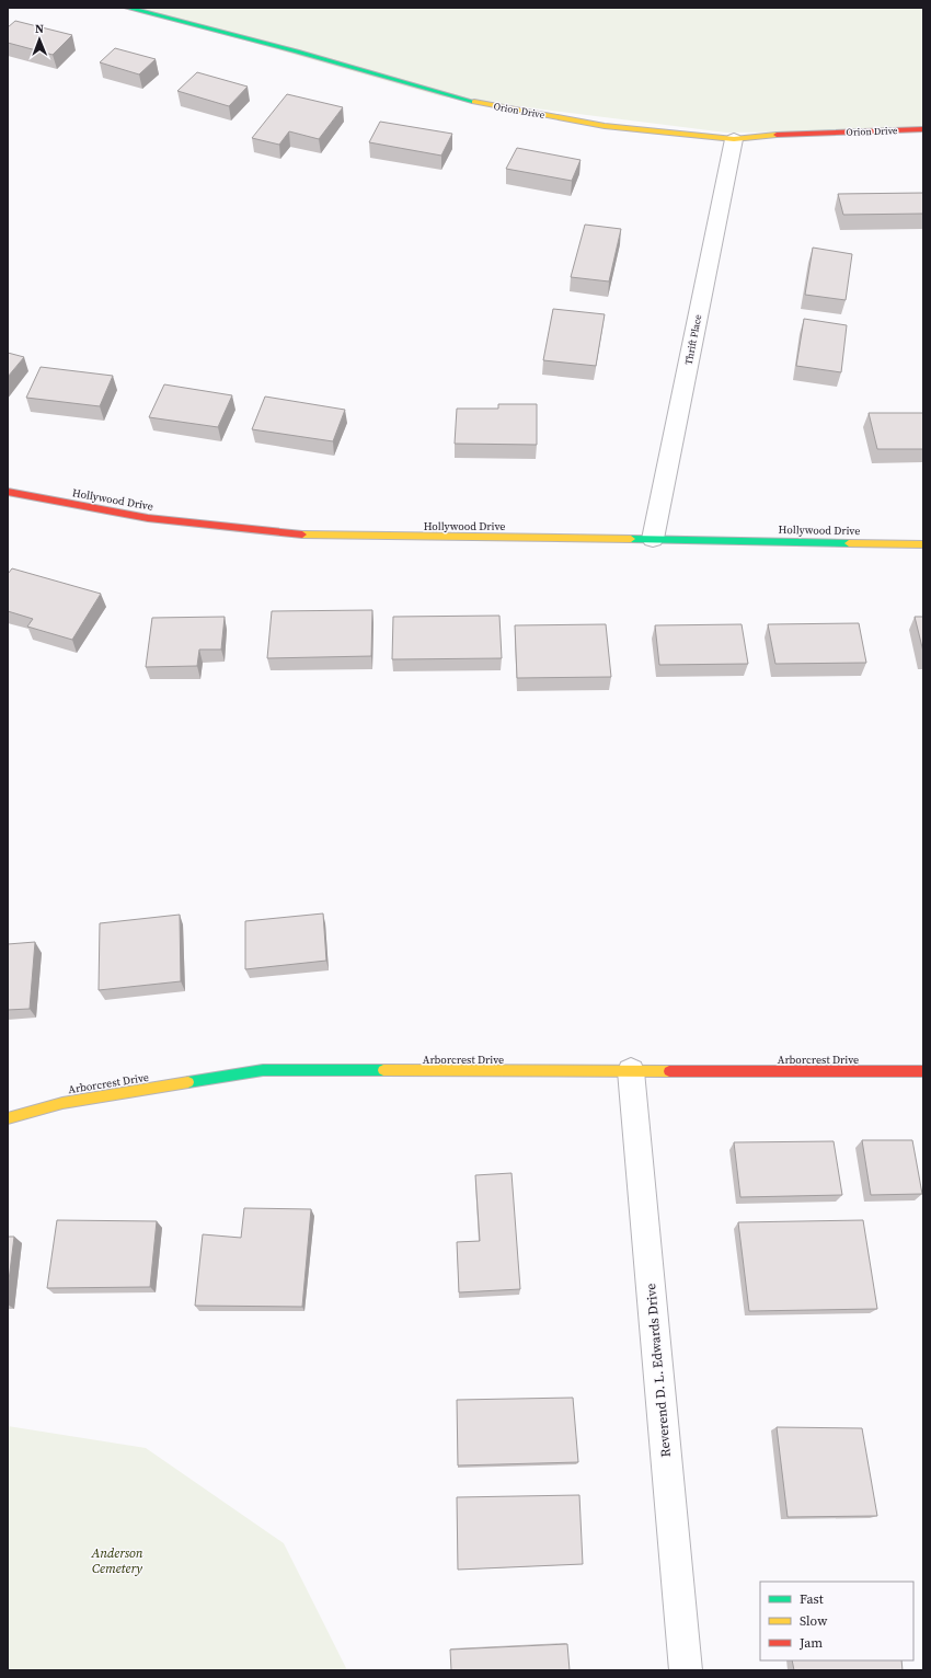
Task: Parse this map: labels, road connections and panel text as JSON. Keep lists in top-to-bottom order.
{
  "streets": {
    "street": [
      "Orion Drive",
      "Thrift Place",
      "Hollywood Drive",
      "Arborcrest Drive",
      "Reverend D. L. Edwards Drive"
    ]
  },
  "crossings": [
    ["Orion Drive", "Thrift Place"],
    ["Thrift Place", "Hollywood Drive"],
    ["Arborcrest Drive", "Reverend D. L. Edwards Drive"]
  ],
  "parks": ["Anderson Cemetery"],
  "legend": ["Fast", "Slow", "Jam"],
  "north": "top"
}
